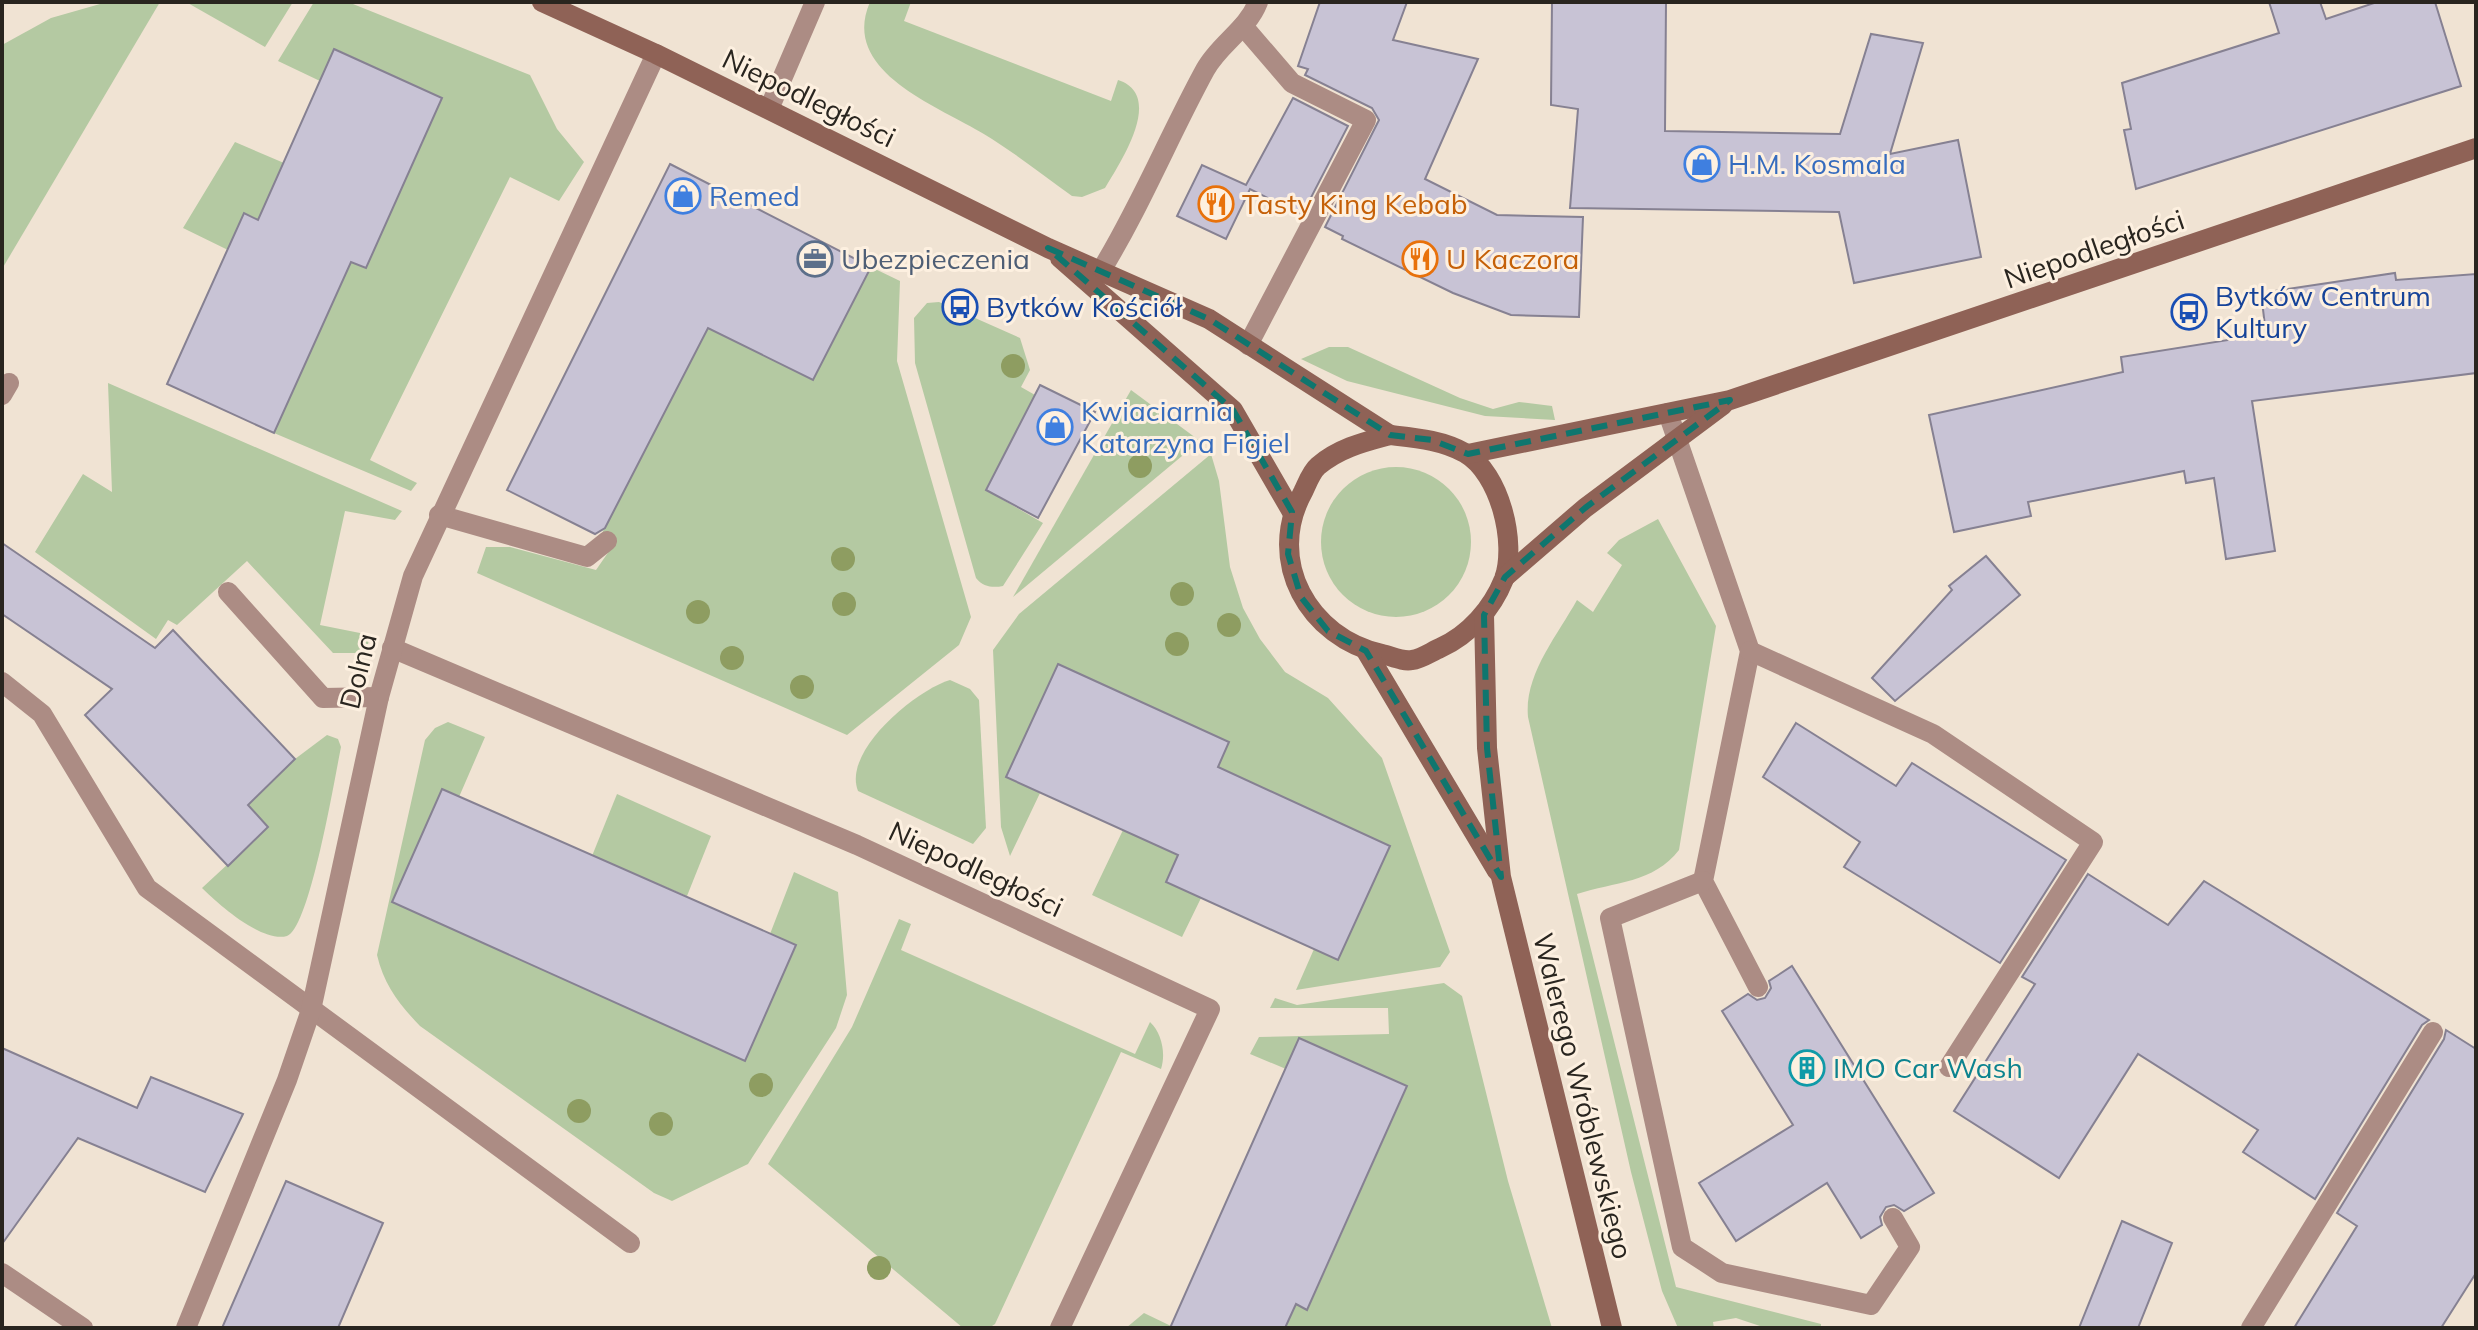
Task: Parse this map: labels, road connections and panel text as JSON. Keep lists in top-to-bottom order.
{
  "streets": {
    "street": ["Niepodległości", "Dolna", "Walerego Wróblewskiego"]
  },
  "crossings": [
    ["Niepodległości", "Dolna"],
    ["Niepodległości", "Walerego Wróblewskiego"]
  ],
  "places": {
    "shop": ["H.M. Kosmala", "Remed", "Kwiaciarnia Katarzyna Figiel"],
    "restaurant": ["Tasty King Kebab", "U Kaczora"],
    "office": ["Ubezpieczenia"],
    "bus stop": ["Bytków Kościół", "Bytków Centrum Kultury"],
    "building": ["IMO Car Wash"]
  }
}
